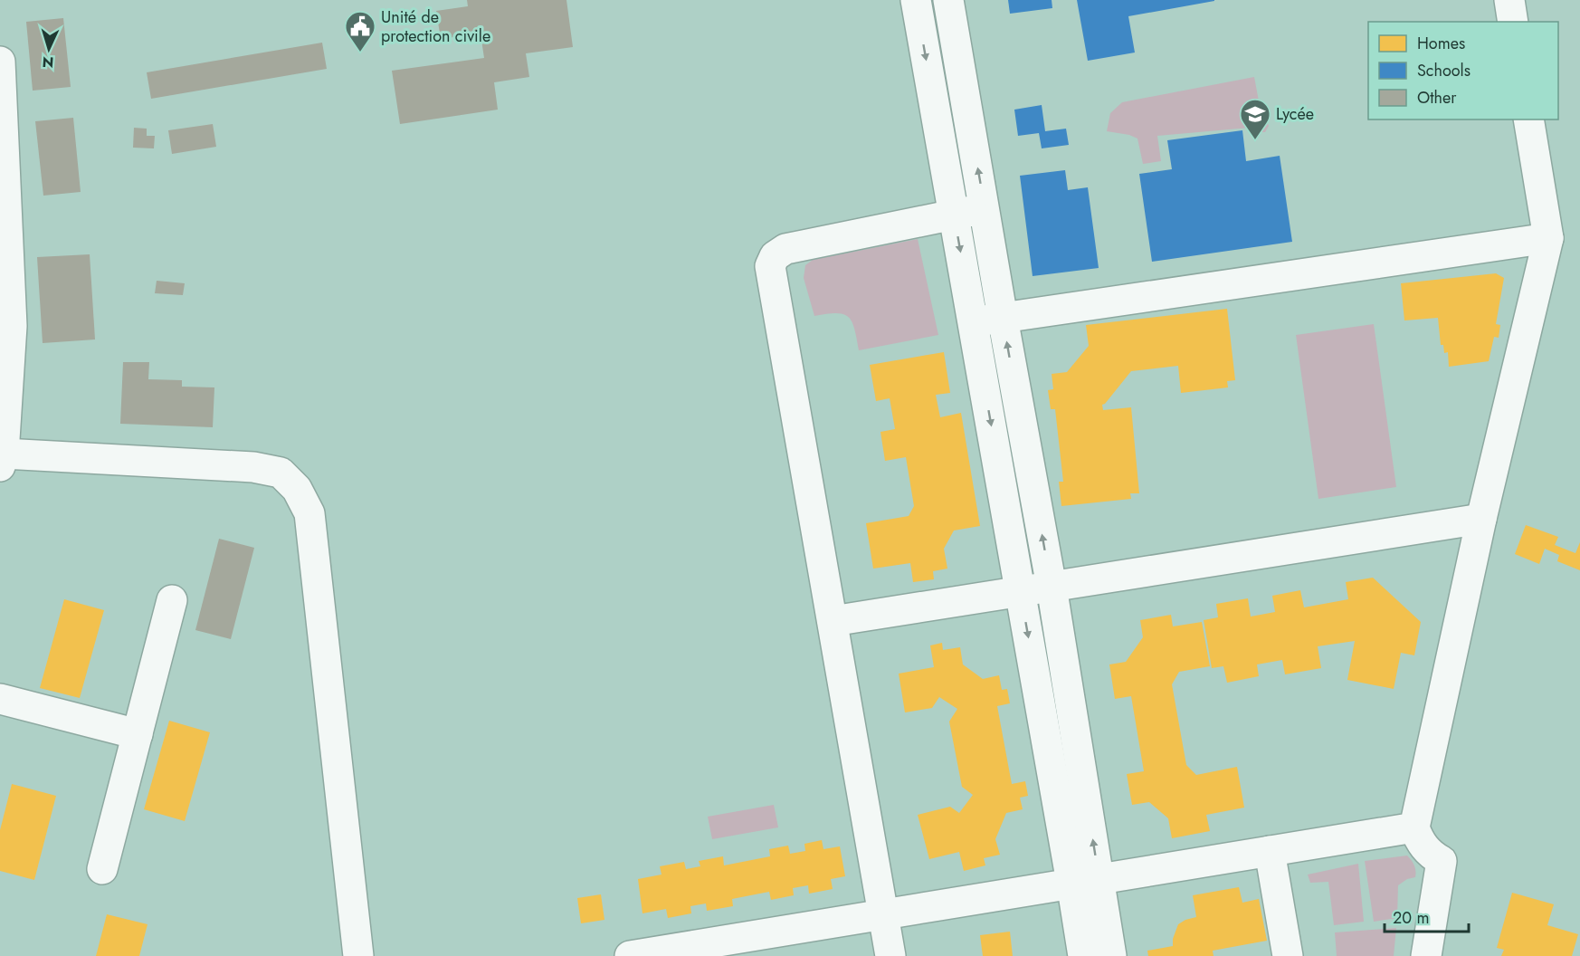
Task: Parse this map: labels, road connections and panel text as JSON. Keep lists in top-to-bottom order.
{
  "places": {
    "public building": ["Unité de protection civile"],
    "school or university": ["Lycée"]
  },
  "legend": ["Homes", "Schools", "Other"],
  "scale_bar": "20 m",
  "north": "bottom"
}
